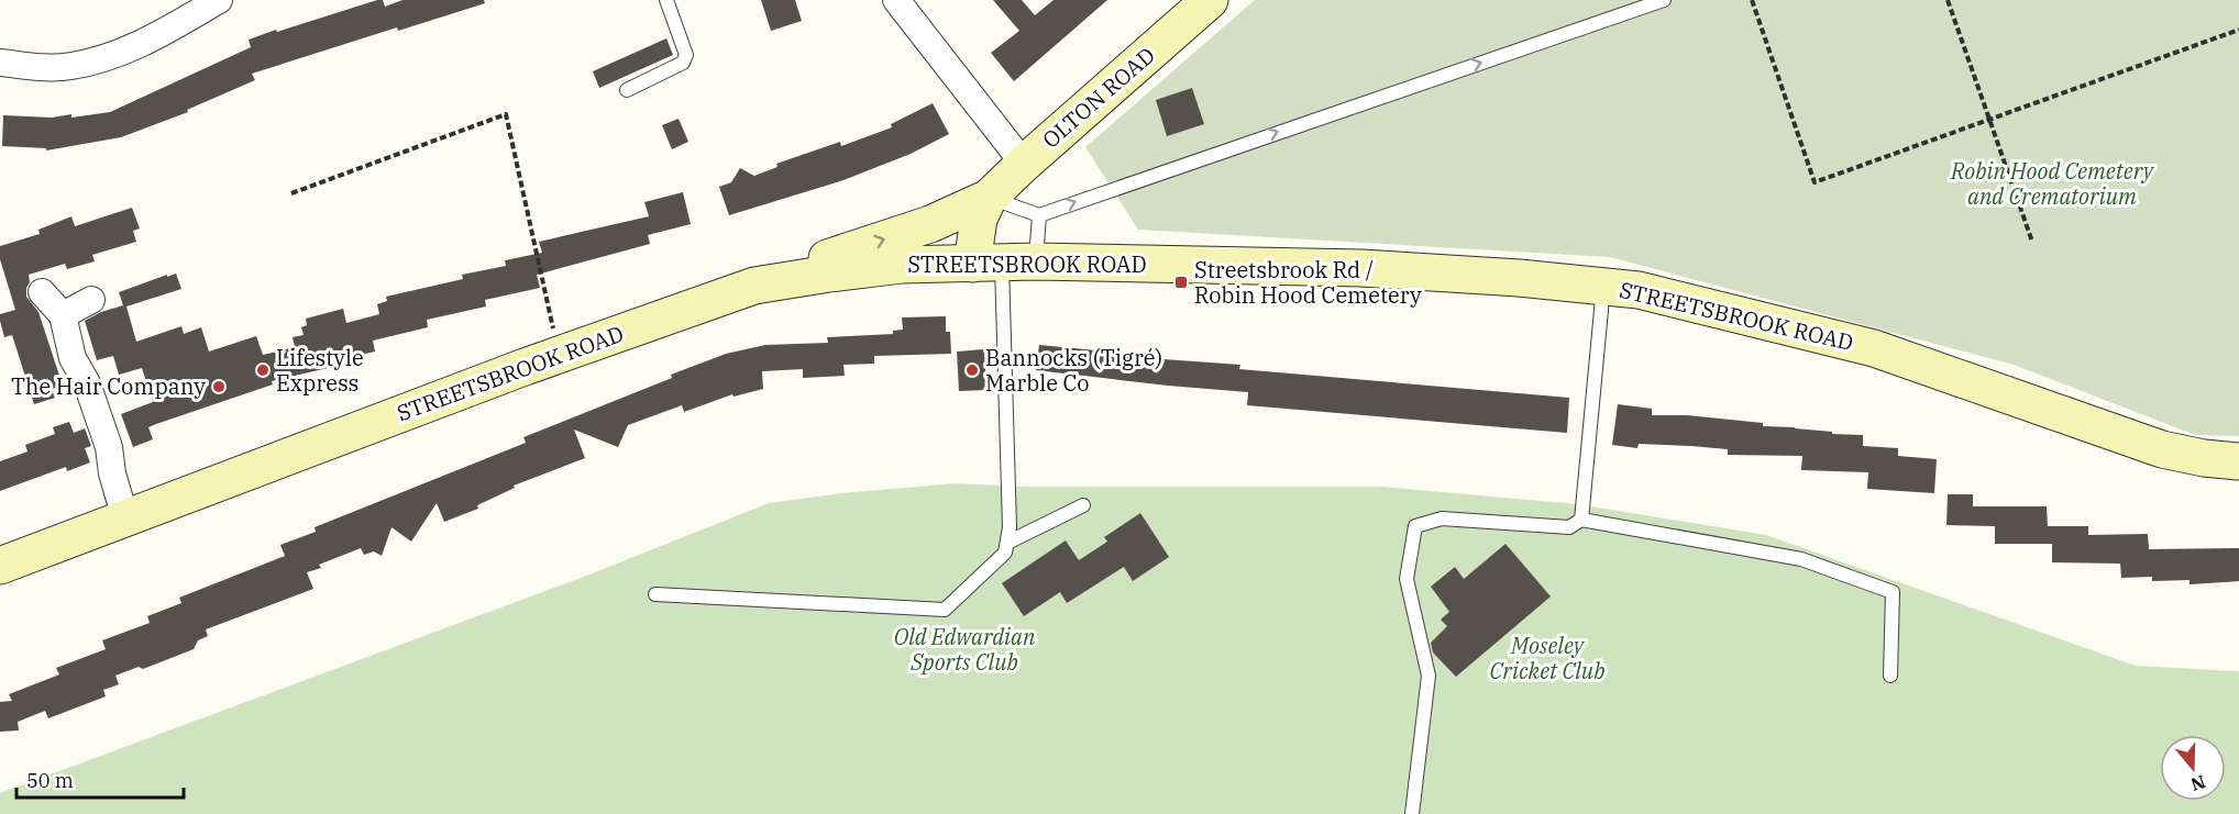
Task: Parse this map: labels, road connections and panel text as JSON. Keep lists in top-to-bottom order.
{
  "streets": {
    "main road": ["OLTON ROAD", "STREETSBROOK ROAD"]
  },
  "crossings": [
    ["OLTON ROAD", "STREETSBROOK ROAD"]
  ],
  "one_way": ["OLTON ROAD"],
  "parks": ["Robin Hood Cemetery and Crematorium", "Old Edwardian Sports Club", "Moseley Cricket Club"],
  "places": {
    "transit": ["Streetsbrook Rd / Robin Hood Cemetery"],
    "other": ["Lifestyle Express", "Bannocks (Tigré) Marble Co", "The Hair Company"]
  },
  "scale_bar": "50 m",
  "north": "bottom"
}
